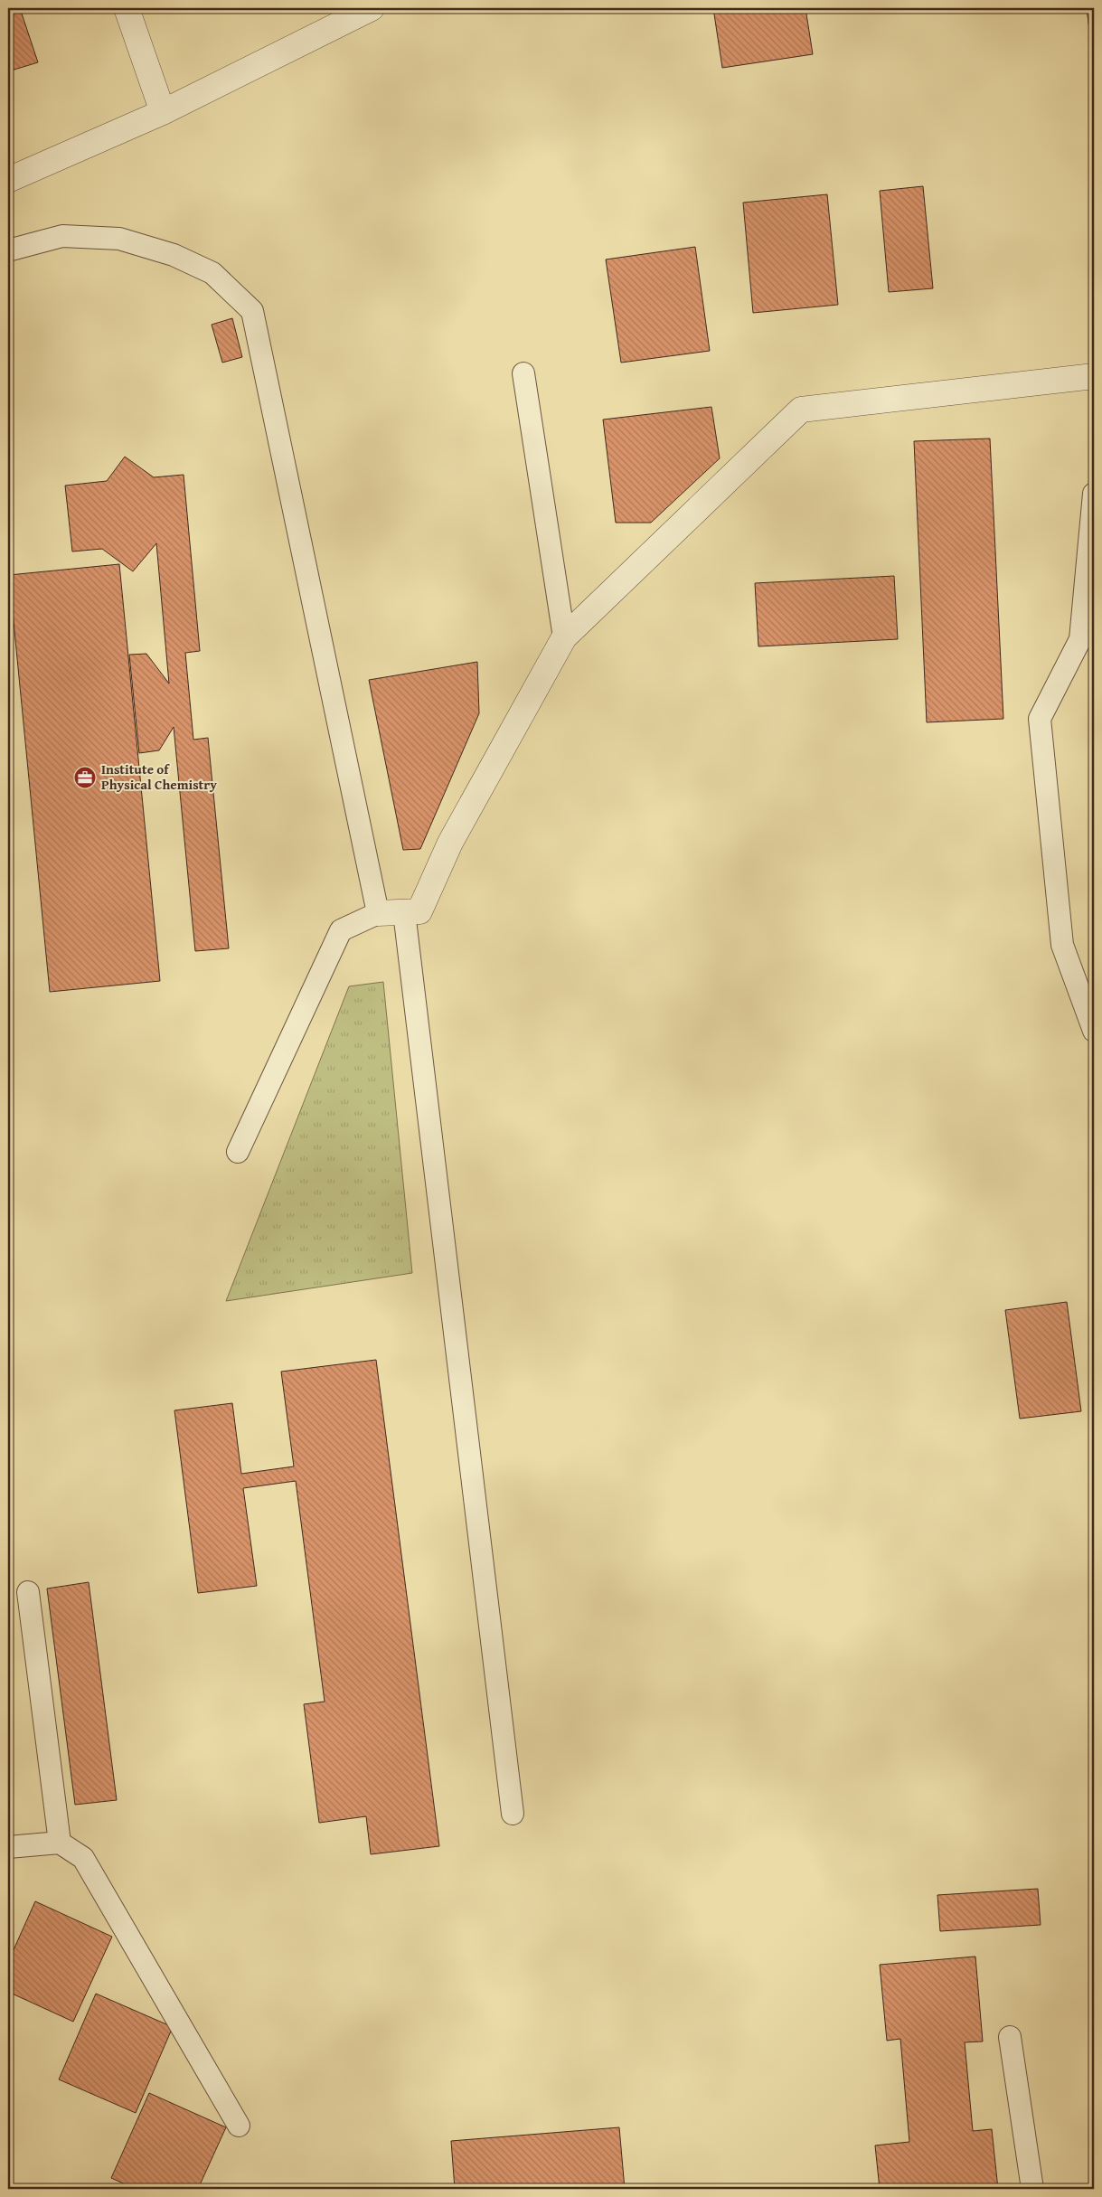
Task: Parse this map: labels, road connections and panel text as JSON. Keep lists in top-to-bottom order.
{
  "places": {
    "office": ["Institute of Physical Chemistry"]
  }
}
